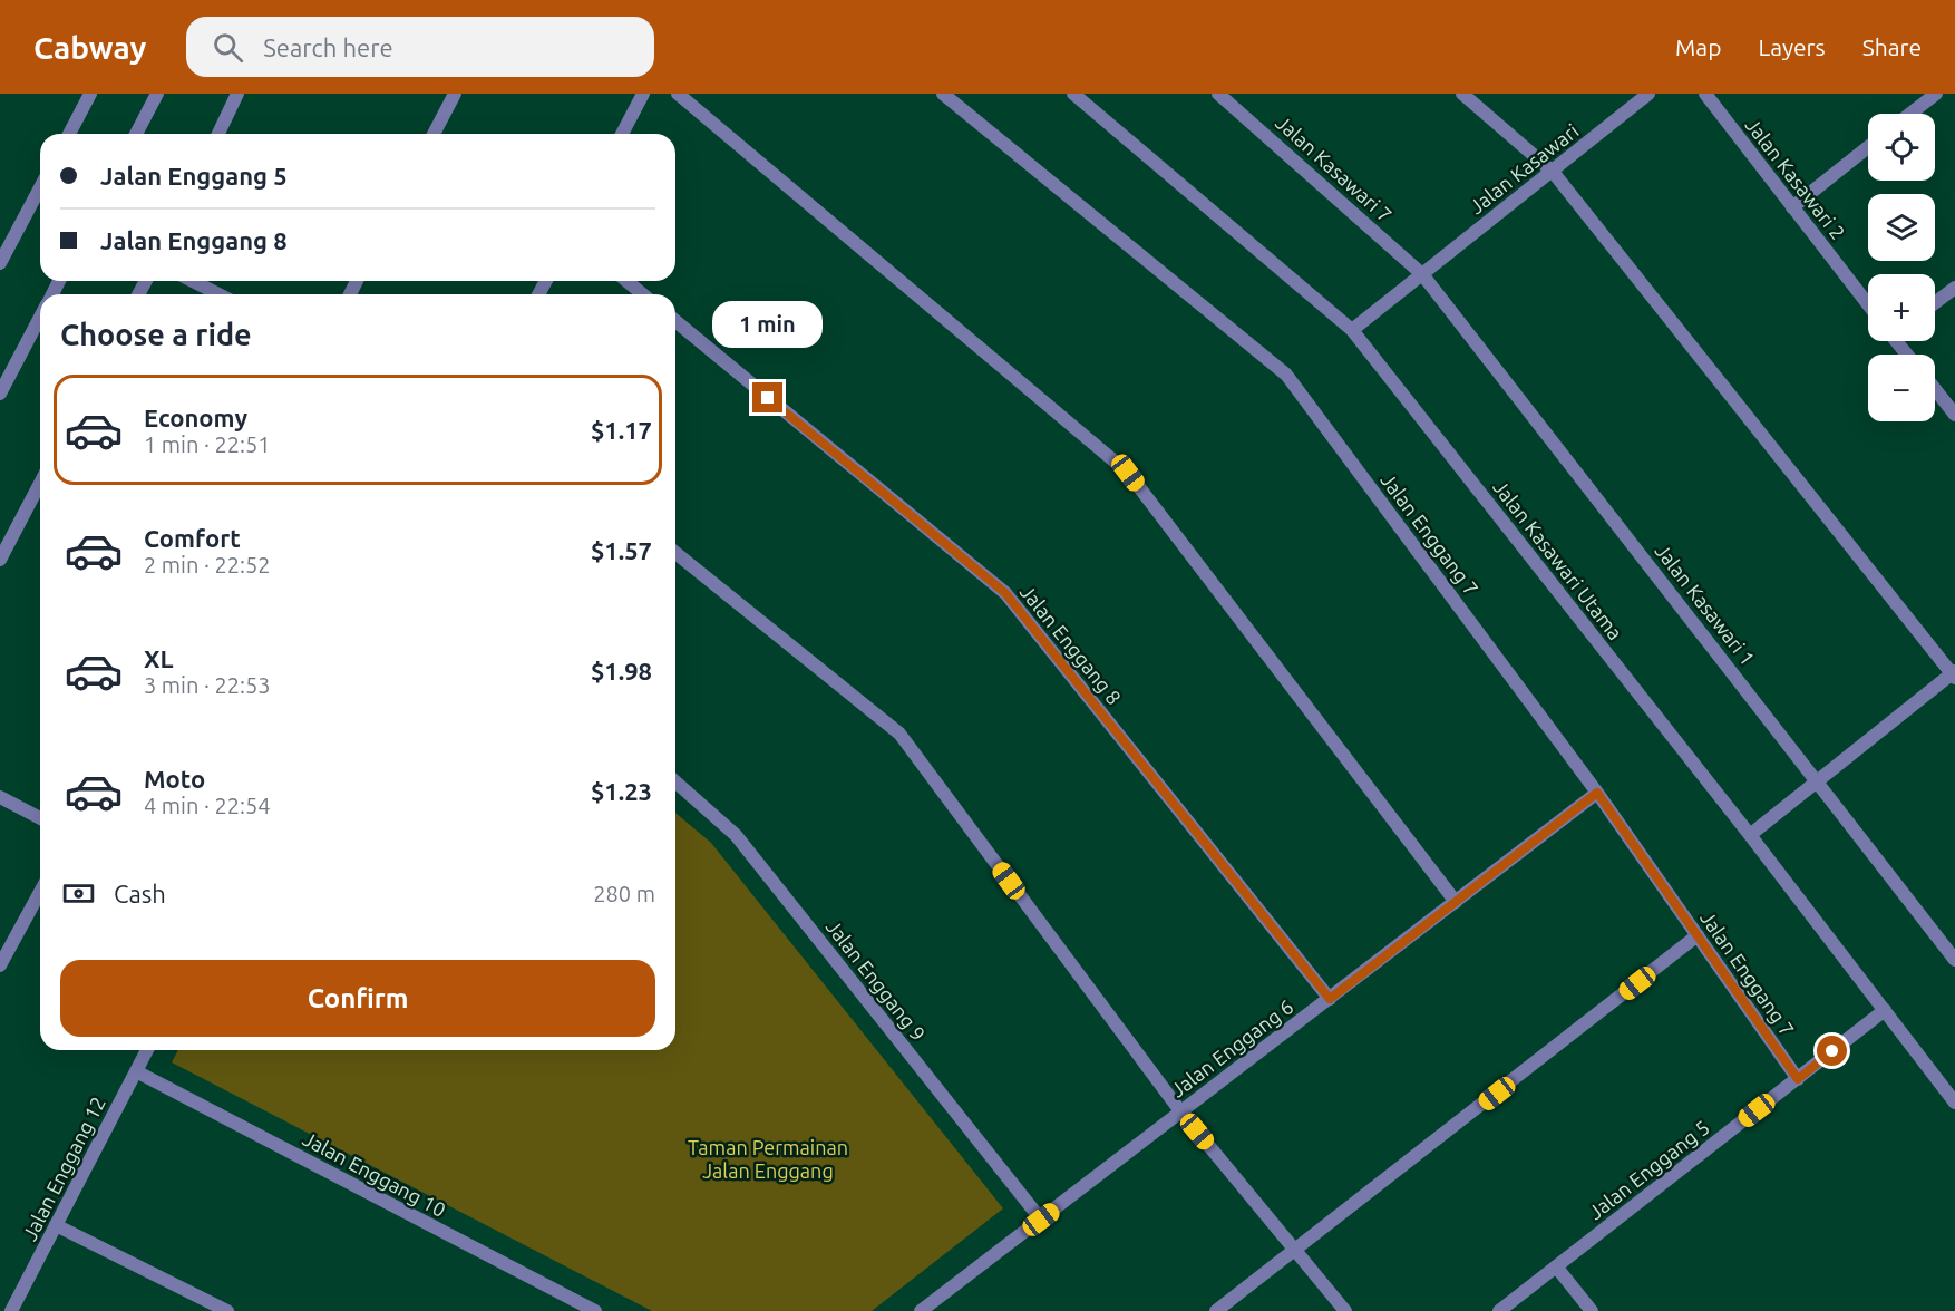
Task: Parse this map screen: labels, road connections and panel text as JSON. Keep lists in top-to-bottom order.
{
  "streets": {
    "street": [
      "Jalan Kasawari 7",
      "Jalan Kasawari",
      "Jalan Kasawari 2",
      "Jalan Enggang 7",
      "Jalan Kasawari Utama",
      "Jalan Kasawari 1",
      "Jalan Enggang 8",
      "Jalan Enggang 9",
      "Jalan Enggang 6",
      "Jalan Enggang 12",
      "Jalan Enggang 5",
      "Jalan Enggang 10"
    ]
  },
  "crossings": [
    ["Jalan Kasawari 7", "Jalan Kasawari"],
    ["Jalan Kasawari 7", "Jalan Kasawari 1"],
    ["Jalan Kasawari", "Jalan Kasawari Utama"],
    ["Jalan Kasawari", "Jalan Kasawari 1"],
    ["Jalan Enggang 7", "Jalan Enggang 6"],
    ["Jalan Enggang 7", "Jalan Enggang 5"],
    ["Jalan Kasawari Utama", "Jalan Enggang 5"],
    ["Jalan Enggang 8", "Jalan Enggang 6"],
    ["Jalan Enggang 9", "Jalan Enggang 6"],
    ["Jalan Enggang 12", "Jalan Enggang 10"]
  ],
  "parks": ["Taman Permainan Jalan Enggang"],
  "page": {
    "header": "Cabway",
    "search": "Search here",
    "nav": ["Map", "Layers", "Share"],
    "map_buttons": ["+", "−"],
    "banner": ["Jalan Enggang 5", "Jalan Enggang 8"],
    "heading": "Choose a ride",
    "bubble": "1 min",
    "list": [
      {
        "name": "Economy",
        "note": "1 min · 22:51",
        "value": "$1.17"
      },
      {
        "name": "Comfort",
        "note": "2 min · 22:52",
        "value": "$1.57"
      },
      {
        "name": "XL",
        "note": "3 min · 22:53",
        "value": "$1.98"
      },
      {
        "name": "Moto",
        "note": "4 min · 22:54",
        "value": "$1.23"
      }
    ],
    "pay": ["Cash", "280 m"],
    "buttons": "Confirm"
  }
}
